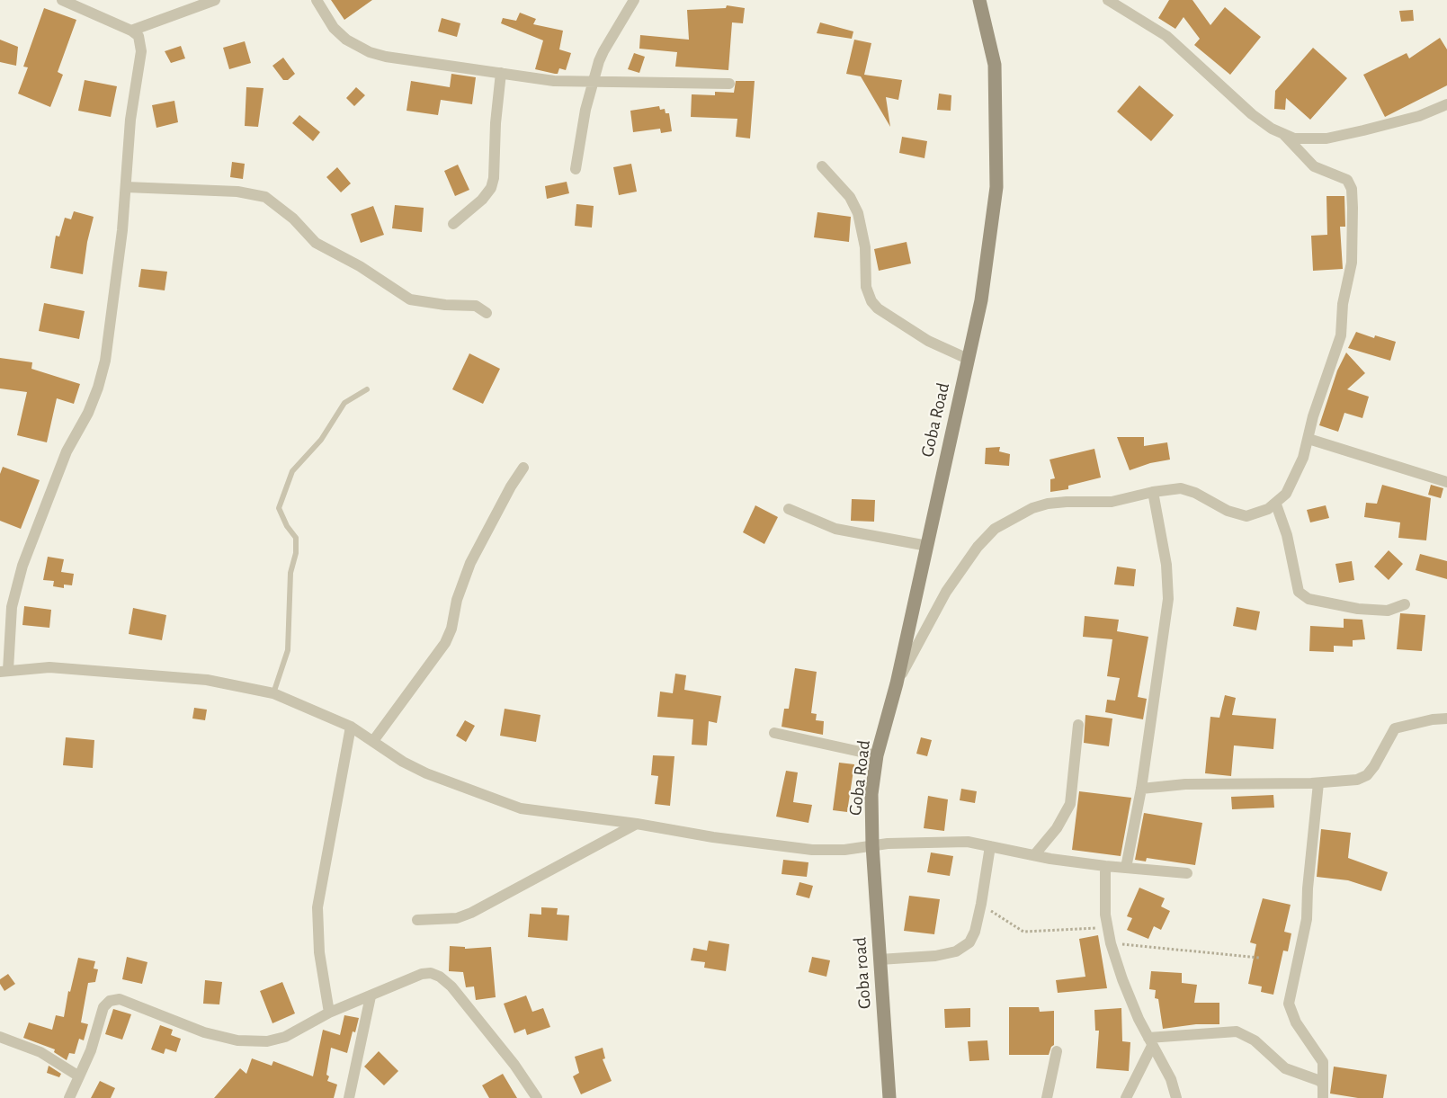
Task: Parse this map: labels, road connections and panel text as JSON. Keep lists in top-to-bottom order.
{
  "streets": {
    "main road": ["Goba Road", "Goba road"]
  },
  "crossings": [
    ["Goba Road", "Goba road"]
  ]
}
